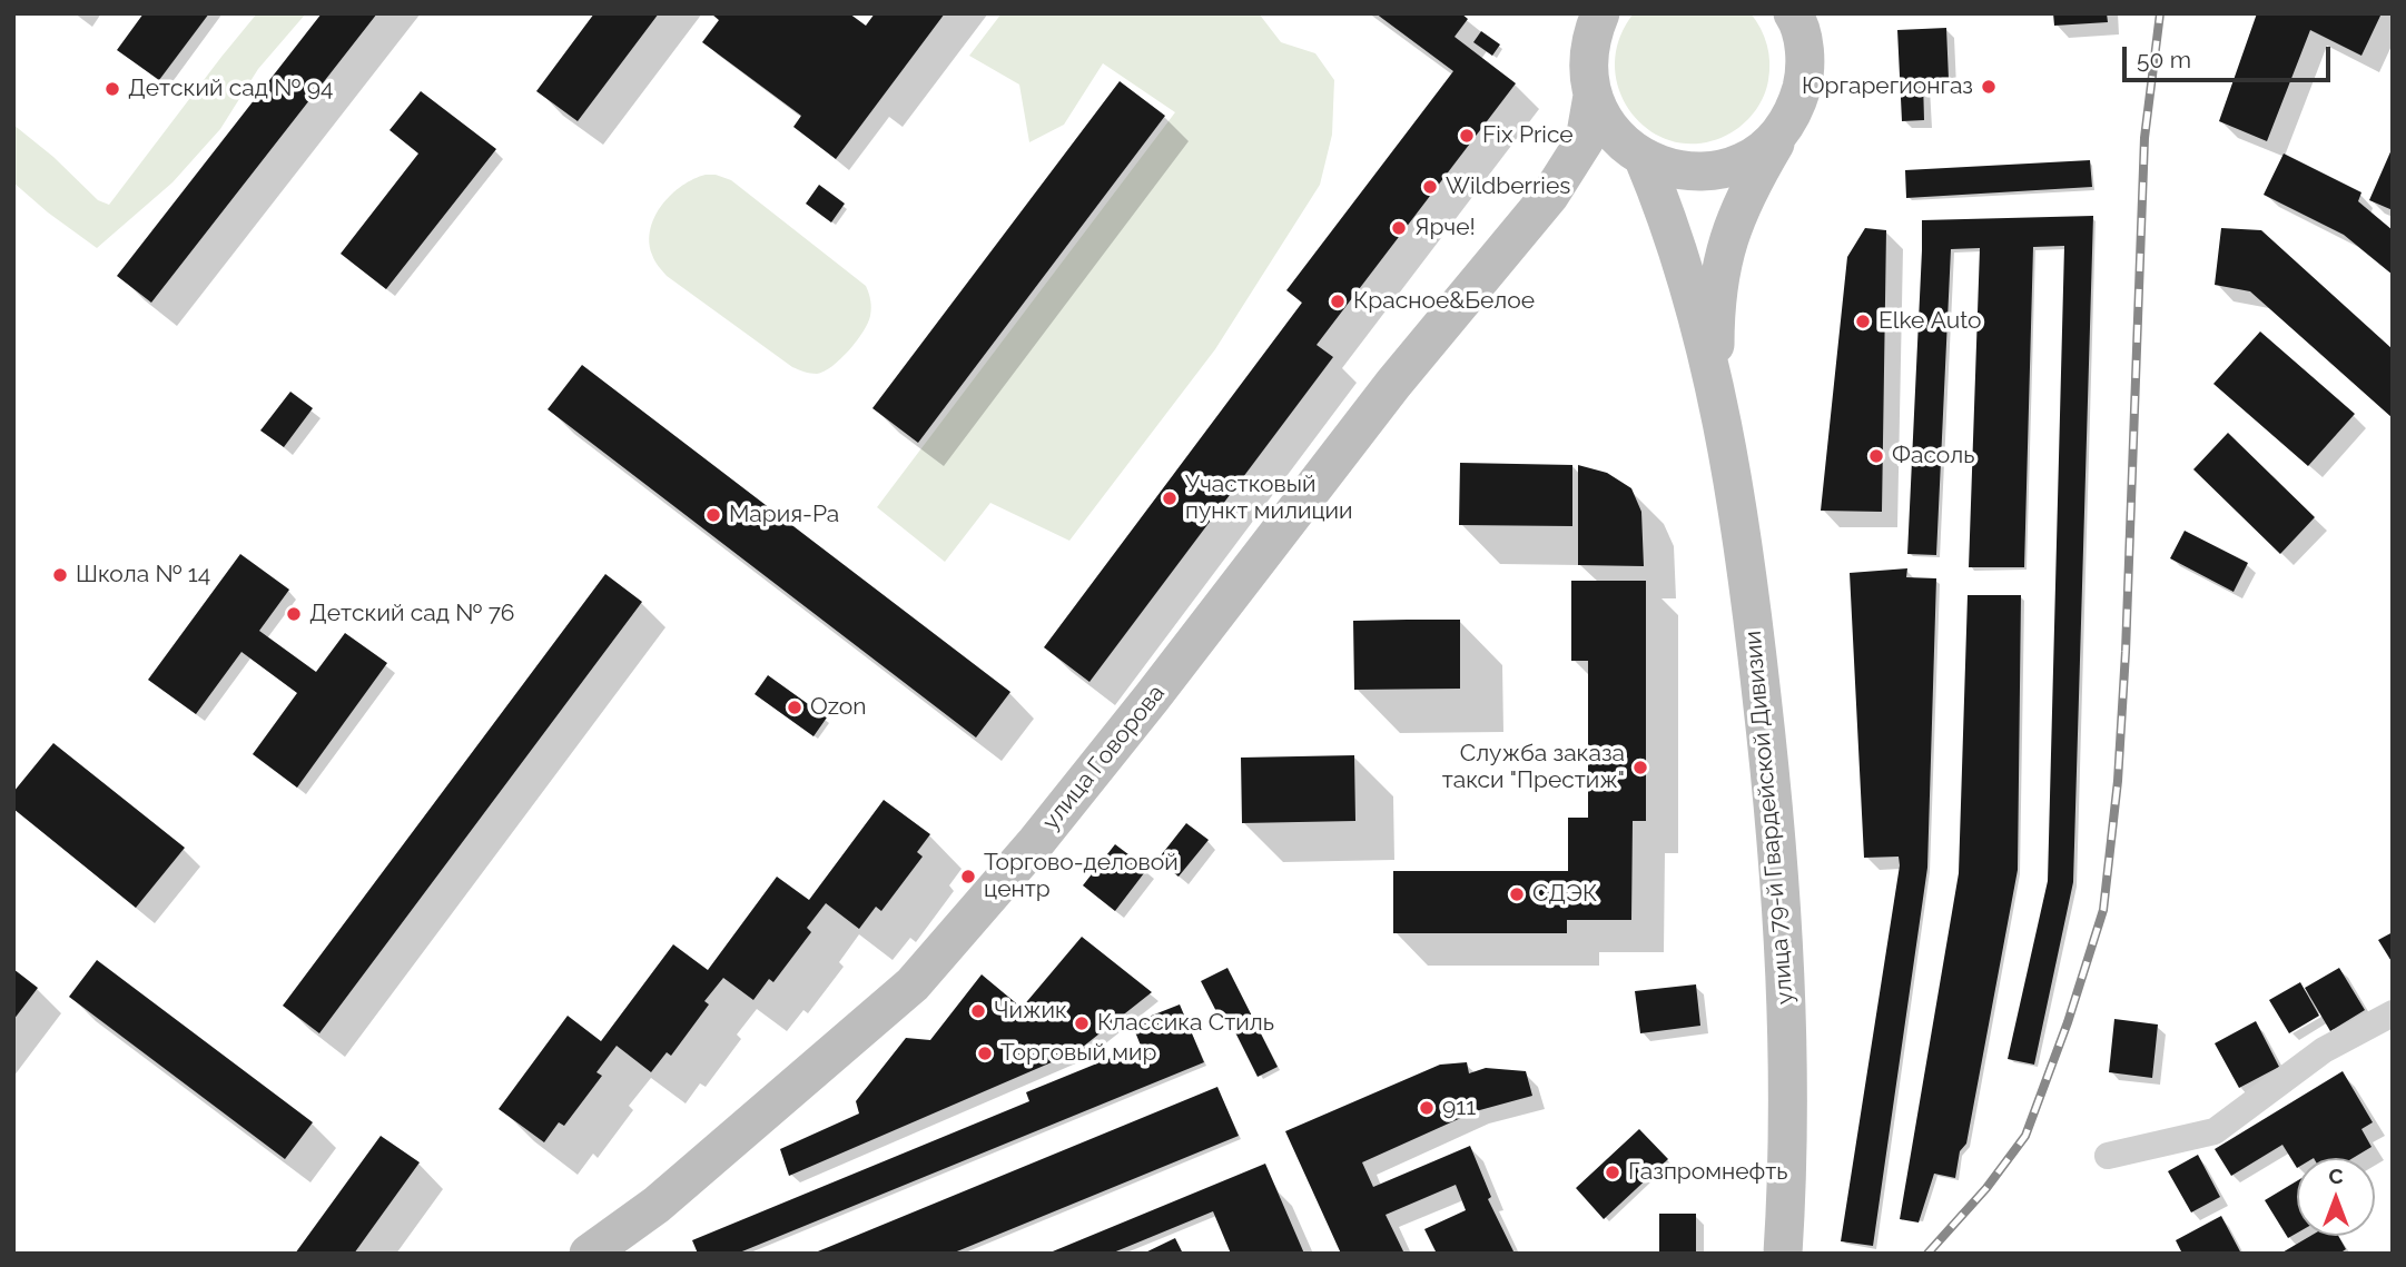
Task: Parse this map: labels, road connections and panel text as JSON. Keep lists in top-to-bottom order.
{
  "streets": {
    "main road": ["улица Говорова", "улица 79-й Гвардейской Дивизии"]
  },
  "places": [
    "Юргарегионгаз",
    "Детский сад № 94",
    "Fix Price",
    "Wildberries",
    "Ярче!",
    "Красное&Белое",
    "Elke Auto",
    "Фасоль",
    "Участковый пункт милиции",
    "Мария-Ра",
    "Школа № 14",
    "Детский сад № 76",
    "Ozon",
    "Служба заказа такси \"Престиж\"",
    "Торгово-деловой центр",
    "СДЭК",
    "Чижик",
    "Классика Стиль",
    "Торговый мир",
    "911",
    "Газпромнефть"
  ],
  "scale_bar": "50 m",
  "north": "top"
}
